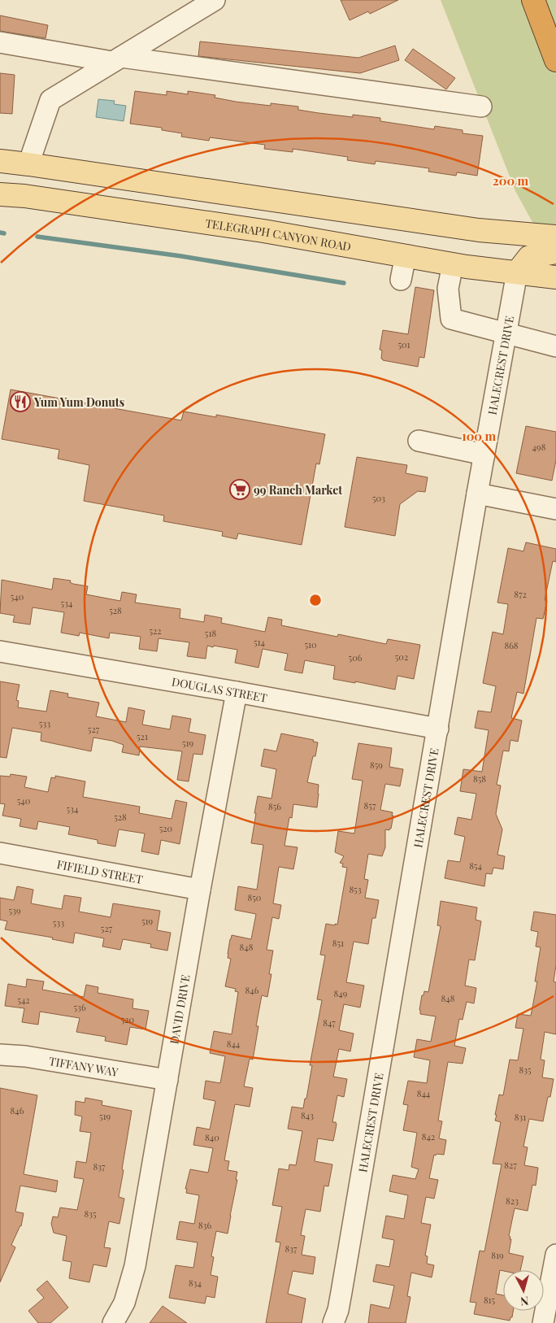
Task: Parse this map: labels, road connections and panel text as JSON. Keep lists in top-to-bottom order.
{
  "streets": {
    "main road": ["TELEGRAPH CANYON ROAD"],
    "street": [
      "HALECREST DRIVE",
      "DOUGLAS STREET",
      "FIFIELD STREET",
      "DAVID DRIVE",
      "TIFFANY WAY"
    ]
  },
  "crossings": [
    ["TELEGRAPH CANYON ROAD", "HALECREST DRIVE"],
    ["HALECREST DRIVE", "DOUGLAS STREET"],
    ["DOUGLAS STREET", "DAVID DRIVE"],
    ["FIFIELD STREET", "DAVID DRIVE"],
    ["DAVID DRIVE", "TIFFANY WAY"]
  ],
  "places": {
    "restaurant": ["Yum Yum Donuts"],
    "supermarket": ["99 Ranch Market"]
  },
  "house_numbers": [
    "501",
    "498",
    "503",
    "872",
    "540",
    "534",
    "528",
    "522",
    "518",
    "514",
    "510",
    "868",
    "502",
    "506",
    "533",
    "527",
    "521",
    "519",
    "859",
    "858",
    "540",
    "857",
    "856",
    "534",
    "528",
    "520",
    "854",
    "853",
    "850",
    "539",
    "519",
    "533",
    "527",
    "851",
    "848",
    "846",
    "849",
    "848",
    "542",
    "536",
    "520",
    "847",
    "844",
    "835",
    "844",
    "846",
    "843",
    "519",
    "831",
    "842",
    "840",
    "827",
    "837",
    "823",
    "835",
    "836",
    "837",
    "819",
    "834",
    "815"
  ],
  "north": "bottom",
  "rings": ["200 m", "100 m"]
}
